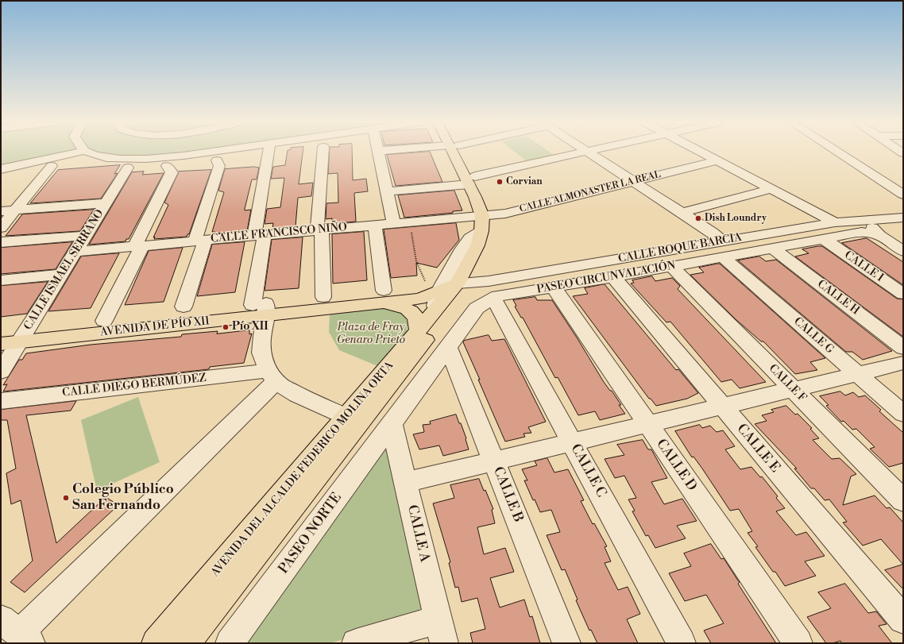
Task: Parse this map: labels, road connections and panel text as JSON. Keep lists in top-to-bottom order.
{
  "streets": {
    "main road": ["AVENIDA DE PÍO XII", "AVENIDA DEL ALCALDE FEDERICO MOLINA ORTA"],
    "street": [
      "CALLE ALMONASTER LA REAL",
      "CALLE FRANCISCO NIÑO",
      "CALLE ROQUE BARCIA",
      "CALLE I",
      "CALLE ISMAEL SERRANO",
      "PASEO CIRCUNVALACIÓN",
      "CALLE H",
      "CALLE G",
      "CALLE F",
      "CALLE DIEGO BERMÚDEZ",
      "CALLE E",
      "CALLE D",
      "CALLE C",
      "CALLE B",
      "PASEO NORTE",
      "CALLE A"
    ]
  },
  "crossings": [
    ["CALLE ALMONASTER LA REAL", "CALLE FRANCISCO NIÑO"],
    ["CALLE ALMONASTER LA REAL", "CALLE G"],
    ["CALLE ALMONASTER LA REAL", "AVENIDA DEL ALCALDE FEDERICO MOLINA ORTA"],
    ["CALLE FRANCISCO NIÑO", "CALLE ISMAEL SERRANO"],
    ["CALLE FRANCISCO NIÑO", "AVENIDA DEL ALCALDE FEDERICO MOLINA ORTA"],
    ["CALLE ROQUE BARCIA", "PASEO CIRCUNVALACIÓN"],
    ["CALLE ROQUE BARCIA", "AVENIDA DE PÍO XII"],
    ["CALLE ROQUE BARCIA", "CALLE G"],
    ["CALLE ROQUE BARCIA", "AVENIDA DEL ALCALDE FEDERICO MOLINA ORTA"],
    ["CALLE I", "PASEO CIRCUNVALACIÓN"],
    ["CALLE ISMAEL SERRANO", "AVENIDA DE PÍO XII"],
    ["PASEO CIRCUNVALACIÓN", "CALLE H"],
    ["PASEO CIRCUNVALACIÓN", "CALLE G"],
    ["PASEO CIRCUNVALACIÓN", "CALLE F"],
    ["PASEO CIRCUNVALACIÓN", "CALLE E"],
    ["PASEO CIRCUNVALACIÓN", "CALLE D"],
    ["PASEO CIRCUNVALACIÓN", "CALLE C"],
    ["PASEO CIRCUNVALACIÓN", "CALLE B"],
    ["PASEO CIRCUNVALACIÓN", "PASEO NORTE"],
    ["PASEO CIRCUNVALACIÓN", "CALLE A"],
    ["AVENIDA DE PÍO XII", "AVENIDA DEL ALCALDE FEDERICO MOLINA ORTA"],
    ["PASEO NORTE", "CALLE A"]
  ],
  "parks": ["Plaza de Fray Genaro Prieto"],
  "places": [
    "Corvian",
    "Dish Loundry",
    "Pío XII",
    "Colegio Público San Fernando"
  ]
}
